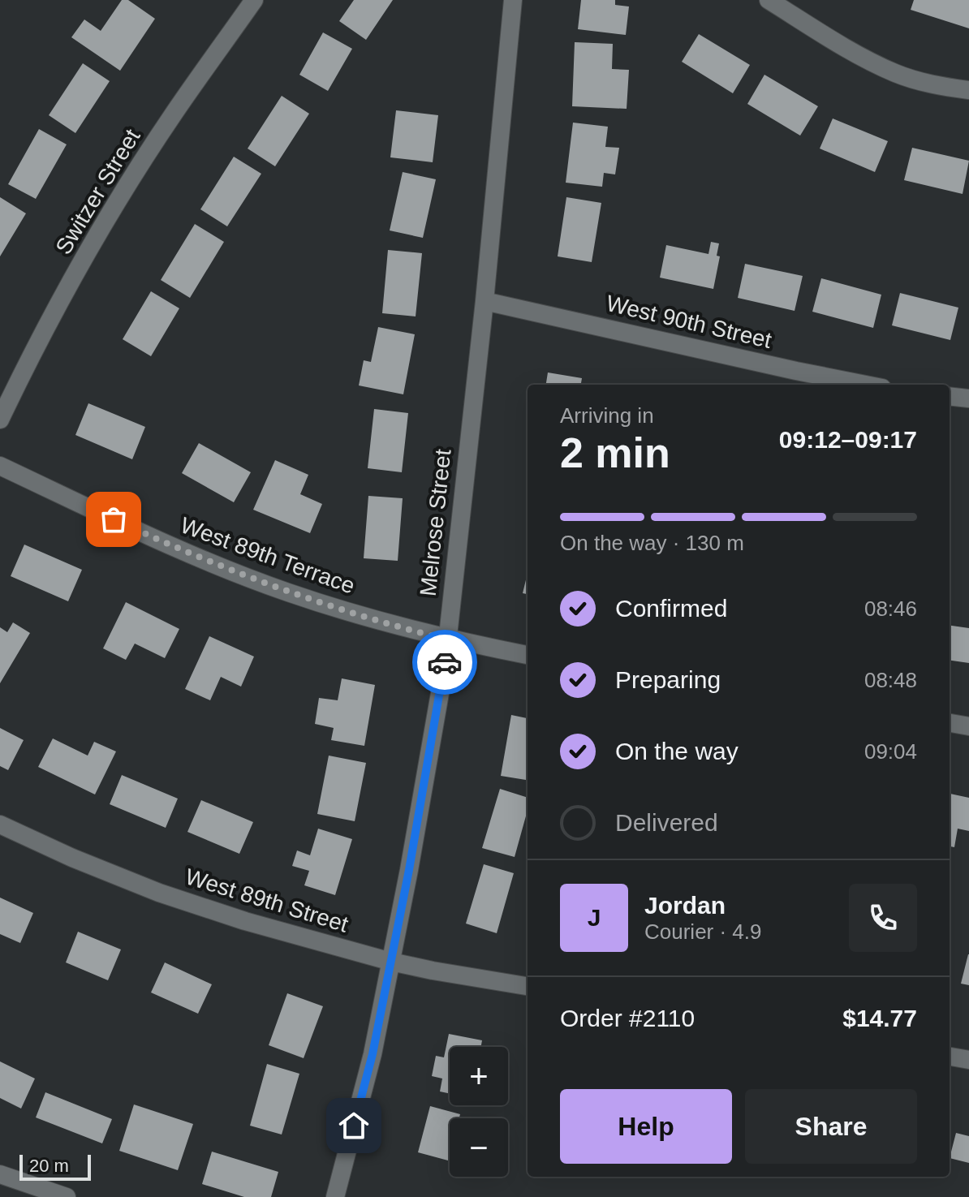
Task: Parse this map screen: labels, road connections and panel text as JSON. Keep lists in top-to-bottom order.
{
  "streets": {
    "street": [
      "Switzer Street",
      "West 90th Street",
      "Melrose Street",
      "West 89th Terrace",
      "West 89th Street"
    ]
  },
  "crossings": [
    ["West 90th Street", "Melrose Street"],
    ["Melrose Street", "West 89th Terrace"],
    ["Melrose Street", "West 89th Street"]
  ],
  "scale_bar": "20 m",
  "page": {
    "heading": ["2 min", "Arriving in", "09:12–09:17"],
    "panel": [
      "Jordan",
      "Courier · 4.9",
      "Order #2110",
      "$14.77"
    ],
    "bar": "On the way · 130 m",
    "list": [
      ["Confirmed", "08:46"],
      ["Preparing", "08:48"],
      ["On the way", "09:04"],
      "Delivered"
    ],
    "round": "J",
    "map_buttons": ["+", "−"],
    "buttons": ["Help", "Share"],
    "scale": "20 m"
  }
}
